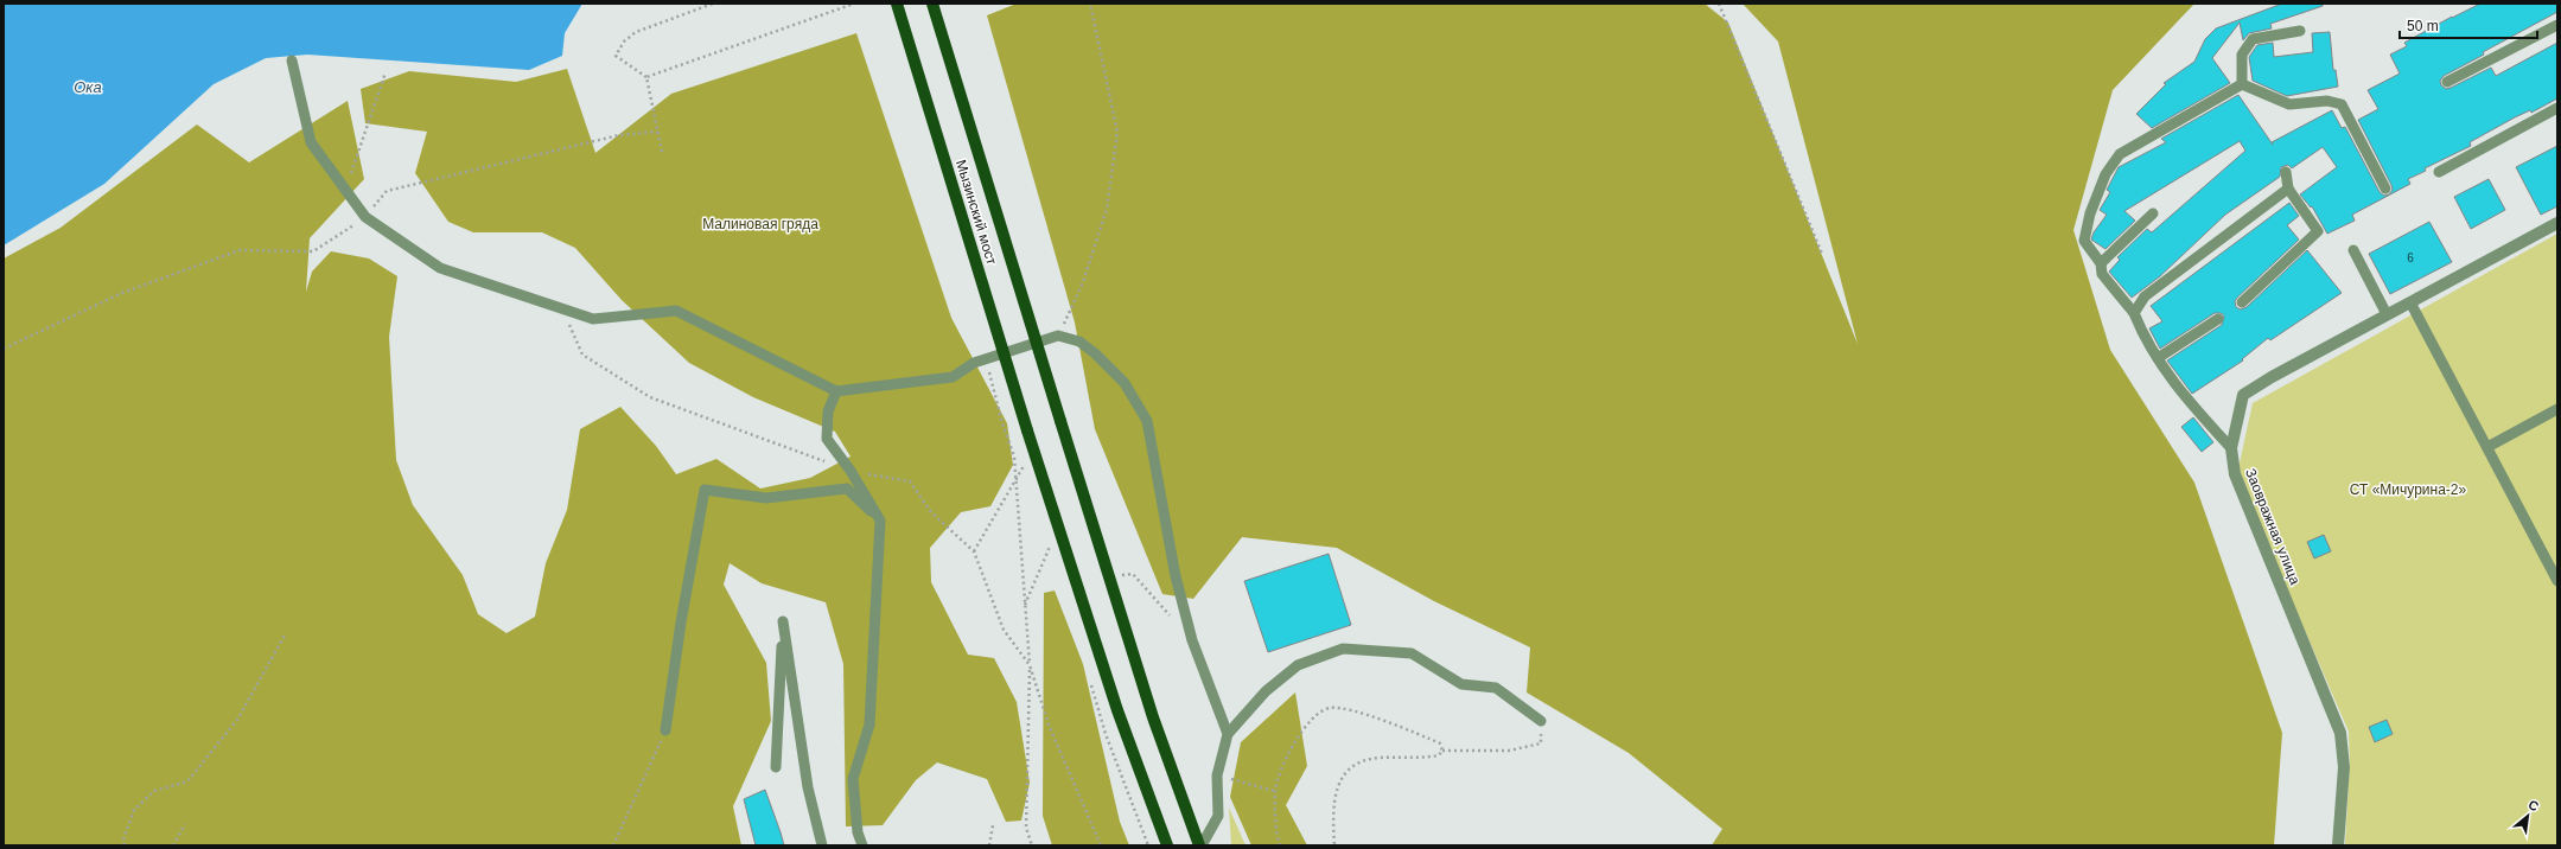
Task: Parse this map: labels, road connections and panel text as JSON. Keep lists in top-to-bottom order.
{
  "streets": {
    "main road": ["Мызинский мост"],
    "street": ["Заовражная улица"]
  },
  "water": ["Ока"],
  "parks": ["Малиновая гряда", "СТ «Мичурина-2»"],
  "house_numbers": ["6"],
  "scale_bar": "50 m",
  "north": "top right"
}
